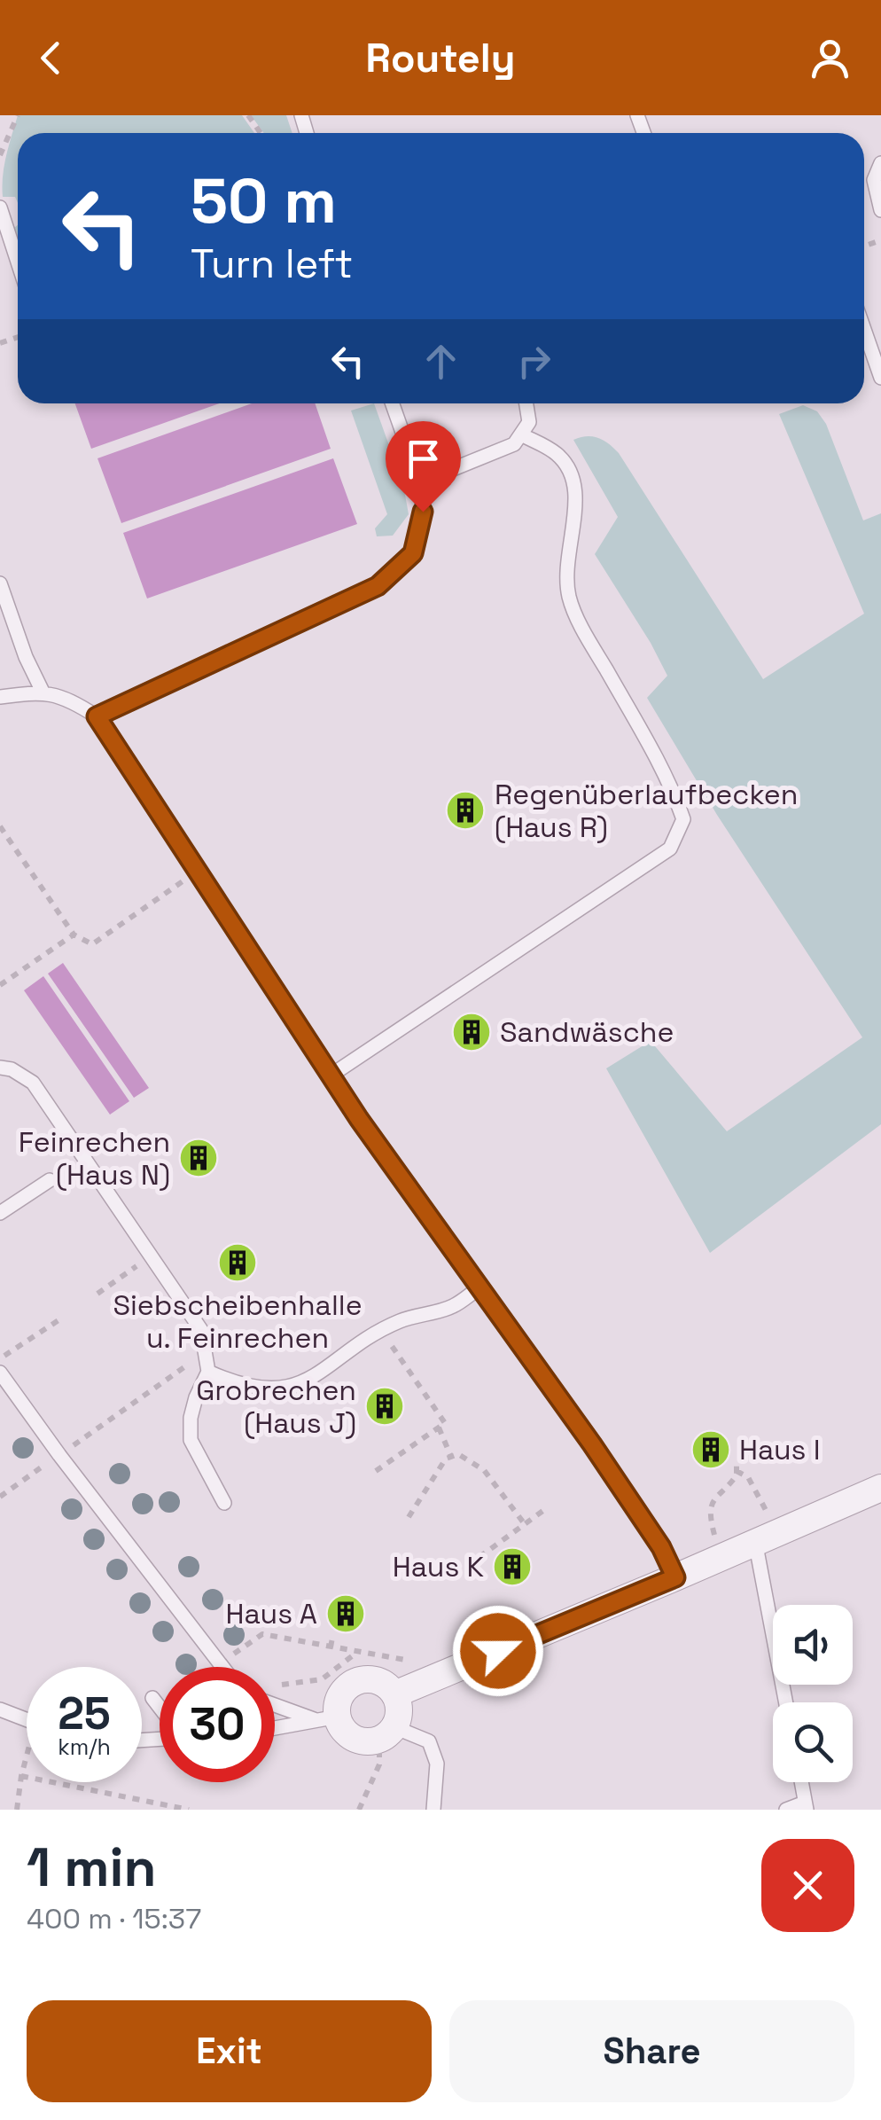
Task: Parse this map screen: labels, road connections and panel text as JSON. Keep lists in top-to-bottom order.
{
  "places": {
    "building": [
      "Regenüberlaufbecken (Haus R)",
      "Sandwäsche",
      "Feinrechen (Haus N)",
      "Siebscheibenhalle u. Feinrechen",
      "Grobrechen (Haus J)",
      "Haus I",
      "Haus K",
      "Haus A"
    ]
  },
  "page": {
    "header": "Routely",
    "turn": ["50 m", "Turn left"],
    "speed": "25 km/h",
    "limit": "30",
    "heading": ["1 min", "400 m · 15:37"],
    "buttons": ["Exit", "Share"]
  }
}
